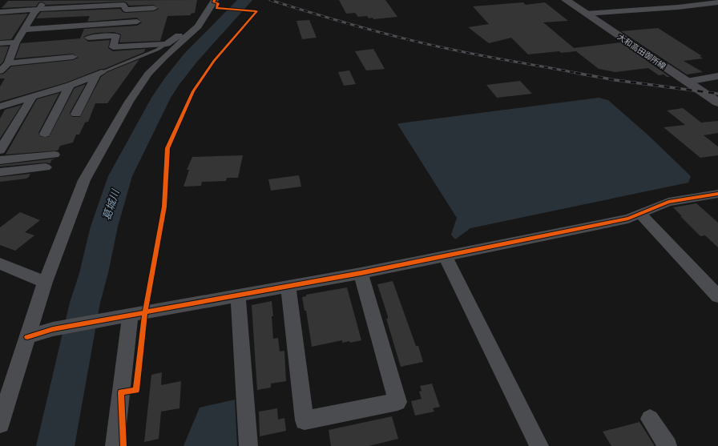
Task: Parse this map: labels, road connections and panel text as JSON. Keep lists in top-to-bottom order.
{
  "streets": {
    "main road": ["大和高田御所線"]
  },
  "water": ["葛城川"]
}
